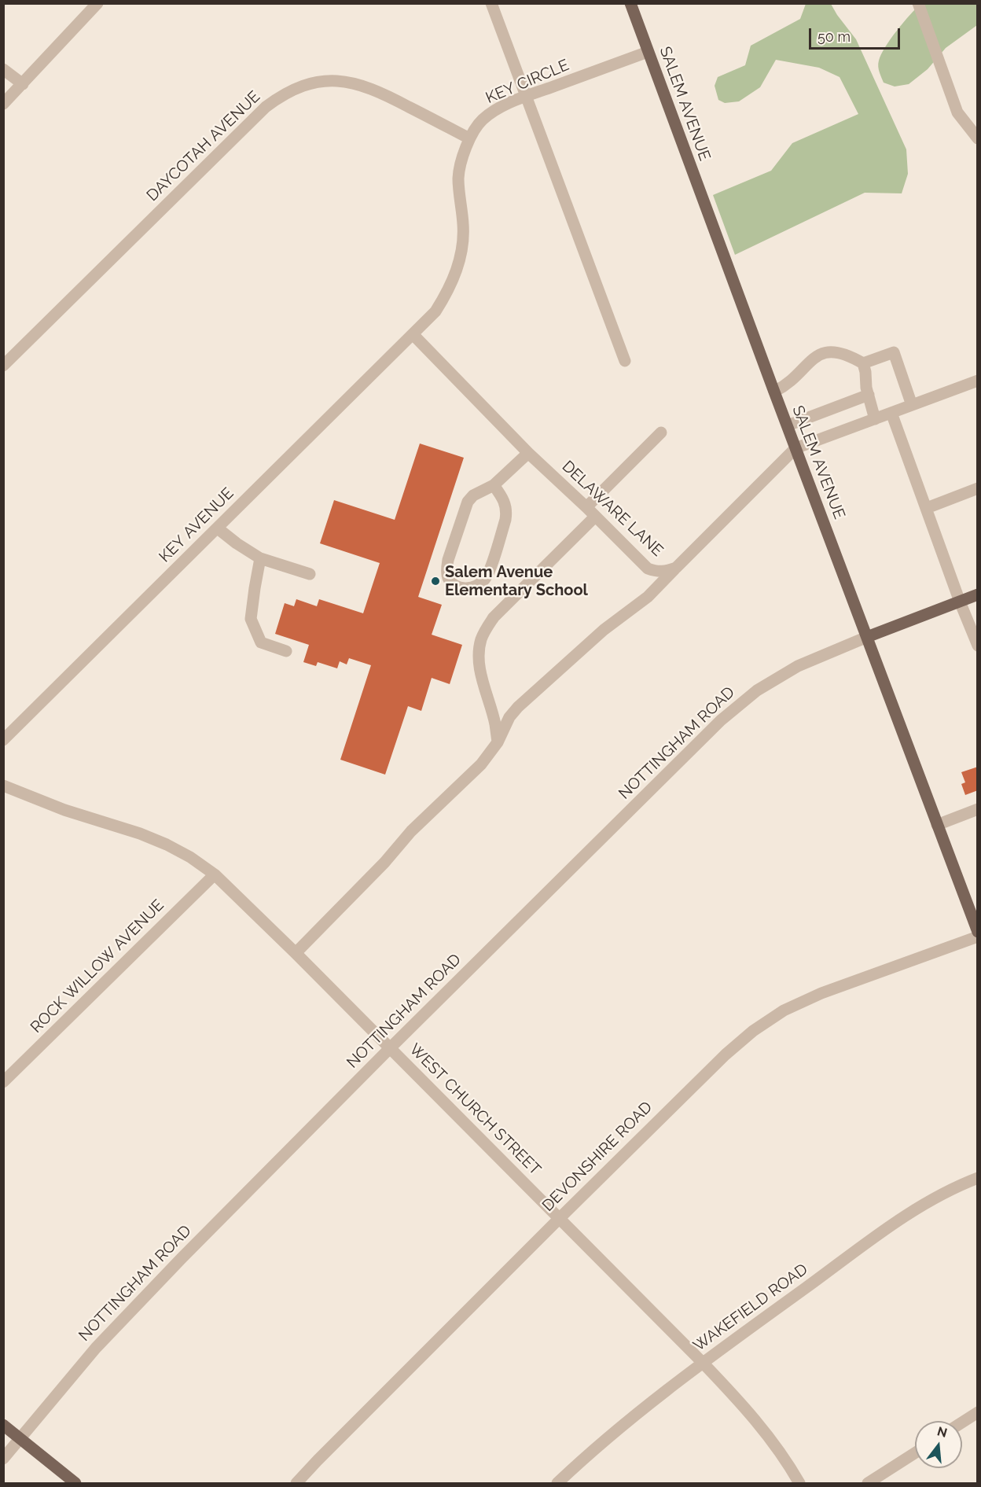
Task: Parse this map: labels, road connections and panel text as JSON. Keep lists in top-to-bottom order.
{
  "streets": {
    "main road": ["SALEM AVENUE"],
    "street": [
      "KEY CIRCLE",
      "DAYCOTAH AVENUE",
      "DELAWARE LANE",
      "KEY AVENUE",
      "NOTTINGHAM ROAD",
      "ROCK WILLOW AVENUE",
      "WEST CHURCH STREET",
      "DEVONSHIRE ROAD",
      "WAKEFIELD ROAD"
    ]
  },
  "crossings": [
    ["KEY CIRCLE", "SALEM AVENUE"],
    ["KEY CIRCLE", "DAYCOTAH AVENUE"],
    ["KEY CIRCLE", "DELAWARE LANE"],
    ["KEY CIRCLE", "KEY AVENUE"],
    ["SALEM AVENUE", "DELAWARE LANE"],
    ["SALEM AVENUE", "NOTTINGHAM ROAD"],
    ["DELAWARE LANE", "KEY AVENUE"],
    ["NOTTINGHAM ROAD", "WEST CHURCH STREET"],
    ["ROCK WILLOW AVENUE", "WEST CHURCH STREET"],
    ["WEST CHURCH STREET", "DEVONSHIRE ROAD"],
    ["WEST CHURCH STREET", "WAKEFIELD ROAD"]
  ],
  "places": ["Salem Avenue Elementary School"],
  "scale_bar": "50 m",
  "north": "top"
}
